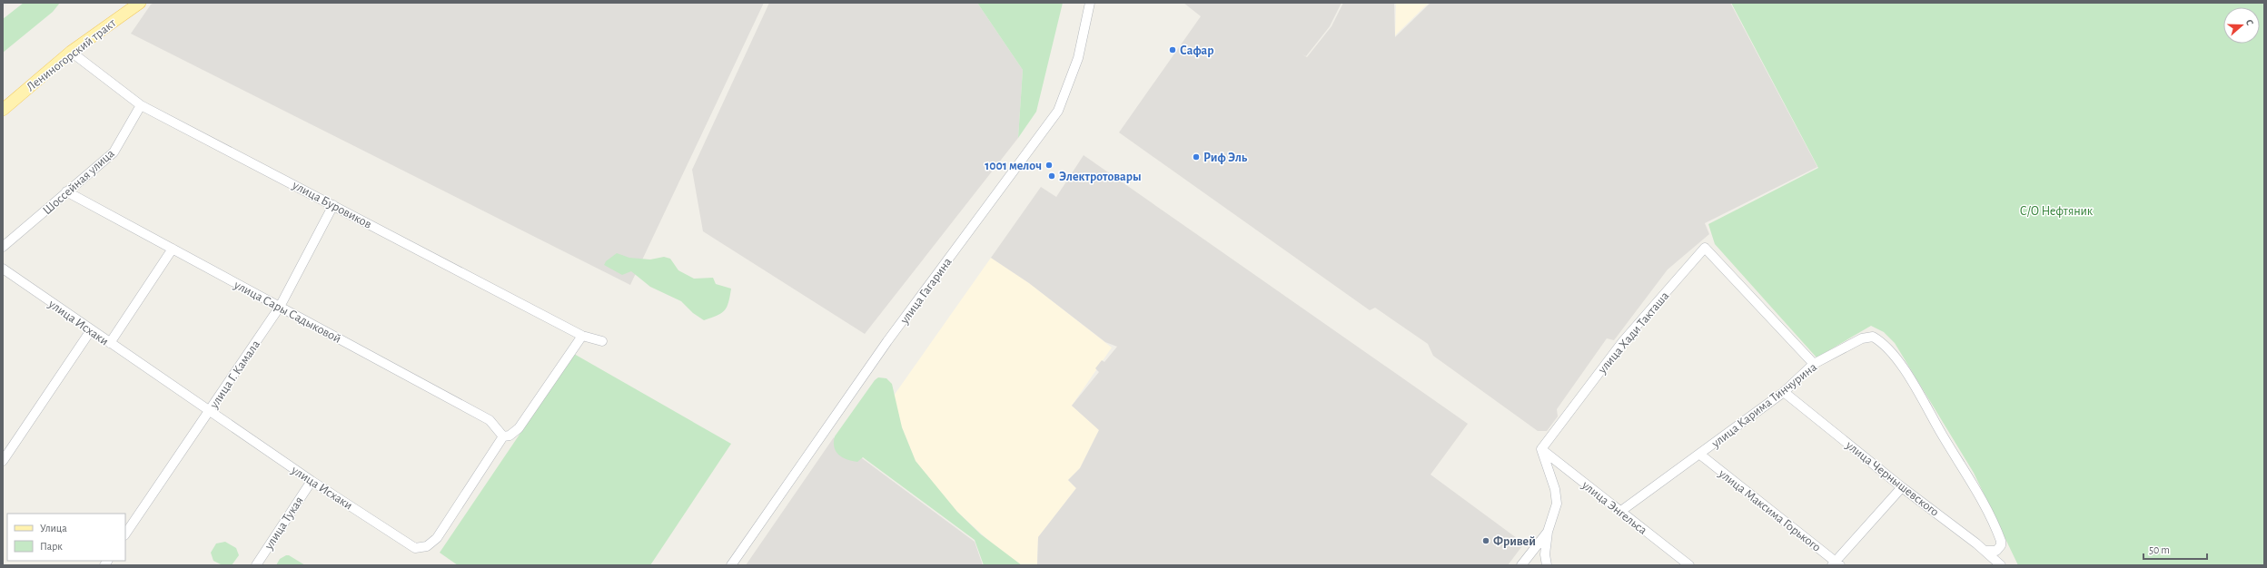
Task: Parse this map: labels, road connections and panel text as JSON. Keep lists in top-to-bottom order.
{
  "streets": {
    "main road": ["Лениногорский тракт"],
    "street": [
      "Шоссейная улица",
      "улица Буровиков",
      "улица Гагарина",
      "улица Сары Садыковой",
      "улица Исхаки",
      "улица Хади Такташа",
      "улица Г. Камала",
      "улица Карима Тинчурина",
      "улица Чернышевского",
      "улица Энгельса",
      "улица Максима Горького",
      "улица Тукая"
    ]
  },
  "crossings": [
    ["Лениногорский тракт", "улица Буровиков"],
    ["Шоссейная улица", "улица Буровиков"],
    ["Шоссейная улица", "улица Сары Садыковой"],
    ["улица Буровиков", "улица Исхаки"],
    ["улица Буровиков", "улица Г. Камала"],
    ["улица Сары Садыковой", "улица Исхаки"],
    ["улица Сары Садыковой", "улица Г. Камала"],
    ["улица Исхаки", "улица Г. Камала"],
    ["улица Исхаки", "улица Тукая"],
    ["улица Хади Такташа", "улица Карима Тинчурина"],
    ["улица Хади Такташа", "улица Энгельса"],
    ["улица Карима Тинчурина", "улица Чернышевского"],
    ["улица Карима Тинчурина", "улица Энгельса"],
    ["улица Карима Тинчурина", "улица Максима Горького"]
  ],
  "parks": ["С/О Нефтяник"],
  "places": [
    "Сафар",
    "Риф Эль",
    "1001 мелоч",
    "Электротовары",
    "Фривей"
  ],
  "legend": ["Улица", "Парк"],
  "scale_bar": "50 m",
  "north": "right"
}
